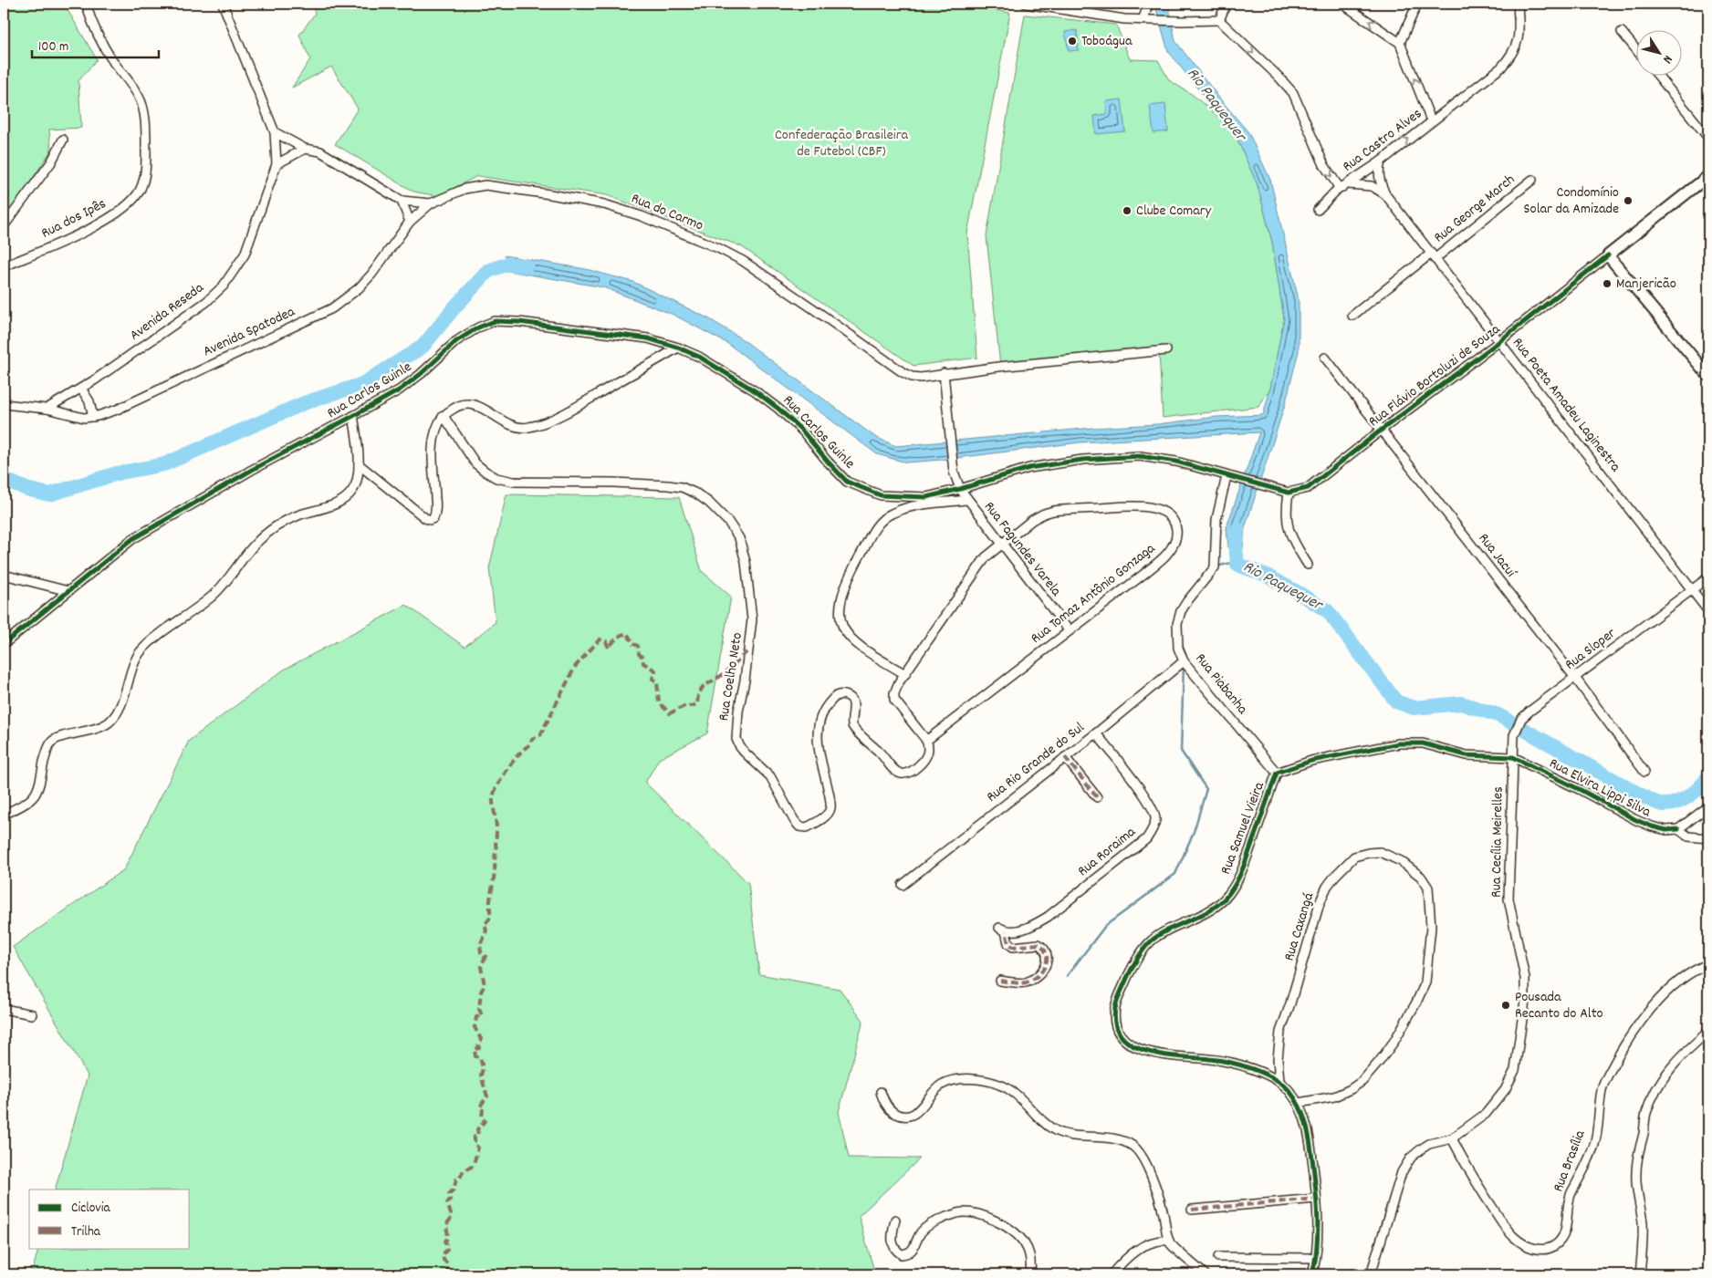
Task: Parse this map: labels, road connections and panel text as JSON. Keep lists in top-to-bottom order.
{
  "streets": {
    "main road": ["Rua Flávio Bortoluzi de Souza"],
    "street": [
      "Rua Castro Alves",
      "Rua George March",
      "Rua do Carmo",
      "Rua dos Ipês",
      "Avenida Reseda",
      "Avenida Spatodea",
      "Rua Carlos Guinle",
      "Rua Poeta Amadeu Laginestra",
      "Rua Fagundes Varela",
      "Rua Jacuí",
      "Rua Tomaz Antônio Gonzaga",
      "Rua Sloper",
      "Rua Coelho Neto",
      "Rua Piabanha",
      "Rua Rio Grande do Sul",
      "Rua Elvira Lippi Silva",
      "Rua Samuel Vieira",
      "Rua Cecília Meirelles",
      "Rua Roraima",
      "Rua Caxangá",
      "Rua Brasília"
    ]
  },
  "crossings": [
    ["Rua Castro Alves", "Rua Poeta Amadeu Laginestra"],
    ["Rua George March", "Rua Poeta Amadeu Laginestra"],
    ["Rua do Carmo", "Avenida Reseda"],
    ["Rua do Carmo", "Avenida Spatodea"],
    ["Rua do Carmo", "Rua Fagundes Varela"],
    ["Avenida Reseda", "Avenida Spatodea"],
    ["Rua Flávio Bortoluzi de Souza", "Rua Carlos Guinle"],
    ["Rua Flávio Bortoluzi de Souza", "Rua Poeta Amadeu Laginestra"],
    ["Rua Flávio Bortoluzi de Souza", "Rua Jacuí"],
    ["Rua Carlos Guinle", "Rua Fagundes Varela"],
    ["Rua Carlos Guinle", "Rua Piabanha"],
    ["Rua Poeta Amadeu Laginestra", "Rua Sloper"],
    ["Rua Fagundes Varela", "Rua Tomaz Antônio Gonzaga"],
    ["Rua Jacuí", "Rua Sloper"],
    ["Rua Tomaz Antônio Gonzaga", "Rua Coelho Neto"],
    ["Rua Sloper", "Rua Elvira Lippi Silva"],
    ["Rua Sloper", "Rua Samuel Vieira"],
    ["Rua Sloper", "Rua Cecília Meirelles"],
    ["Rua Piabanha", "Rua Rio Grande do Sul"],
    ["Rua Piabanha", "Rua Samuel Vieira"],
    ["Rua Rio Grande do Sul", "Rua Roraima"],
    ["Rua Elvira Lippi Silva", "Rua Samuel Vieira"],
    ["Rua Elvira Lippi Silva", "Rua Cecília Meirelles"],
    ["Rua Samuel Vieira", "Rua Cecília Meirelles"],
    ["Rua Samuel Vieira", "Rua Caxangá"],
    ["Rua Cecília Meirelles", "Rua Brasília"]
  ],
  "water": ["Rio Paquequer"],
  "parks": ["Confederação Brasileira de Futebol (CBF)"],
  "places": [
    "Toboágua",
    "Condomínio Solar da Amizade",
    "Clube Comary",
    "Manjericão",
    "Pousada Recanto do Alto"
  ],
  "legend": ["Ciclovia", "Trilha"],
  "scale_bar": "100 m",
  "north": "bottom right"
}
